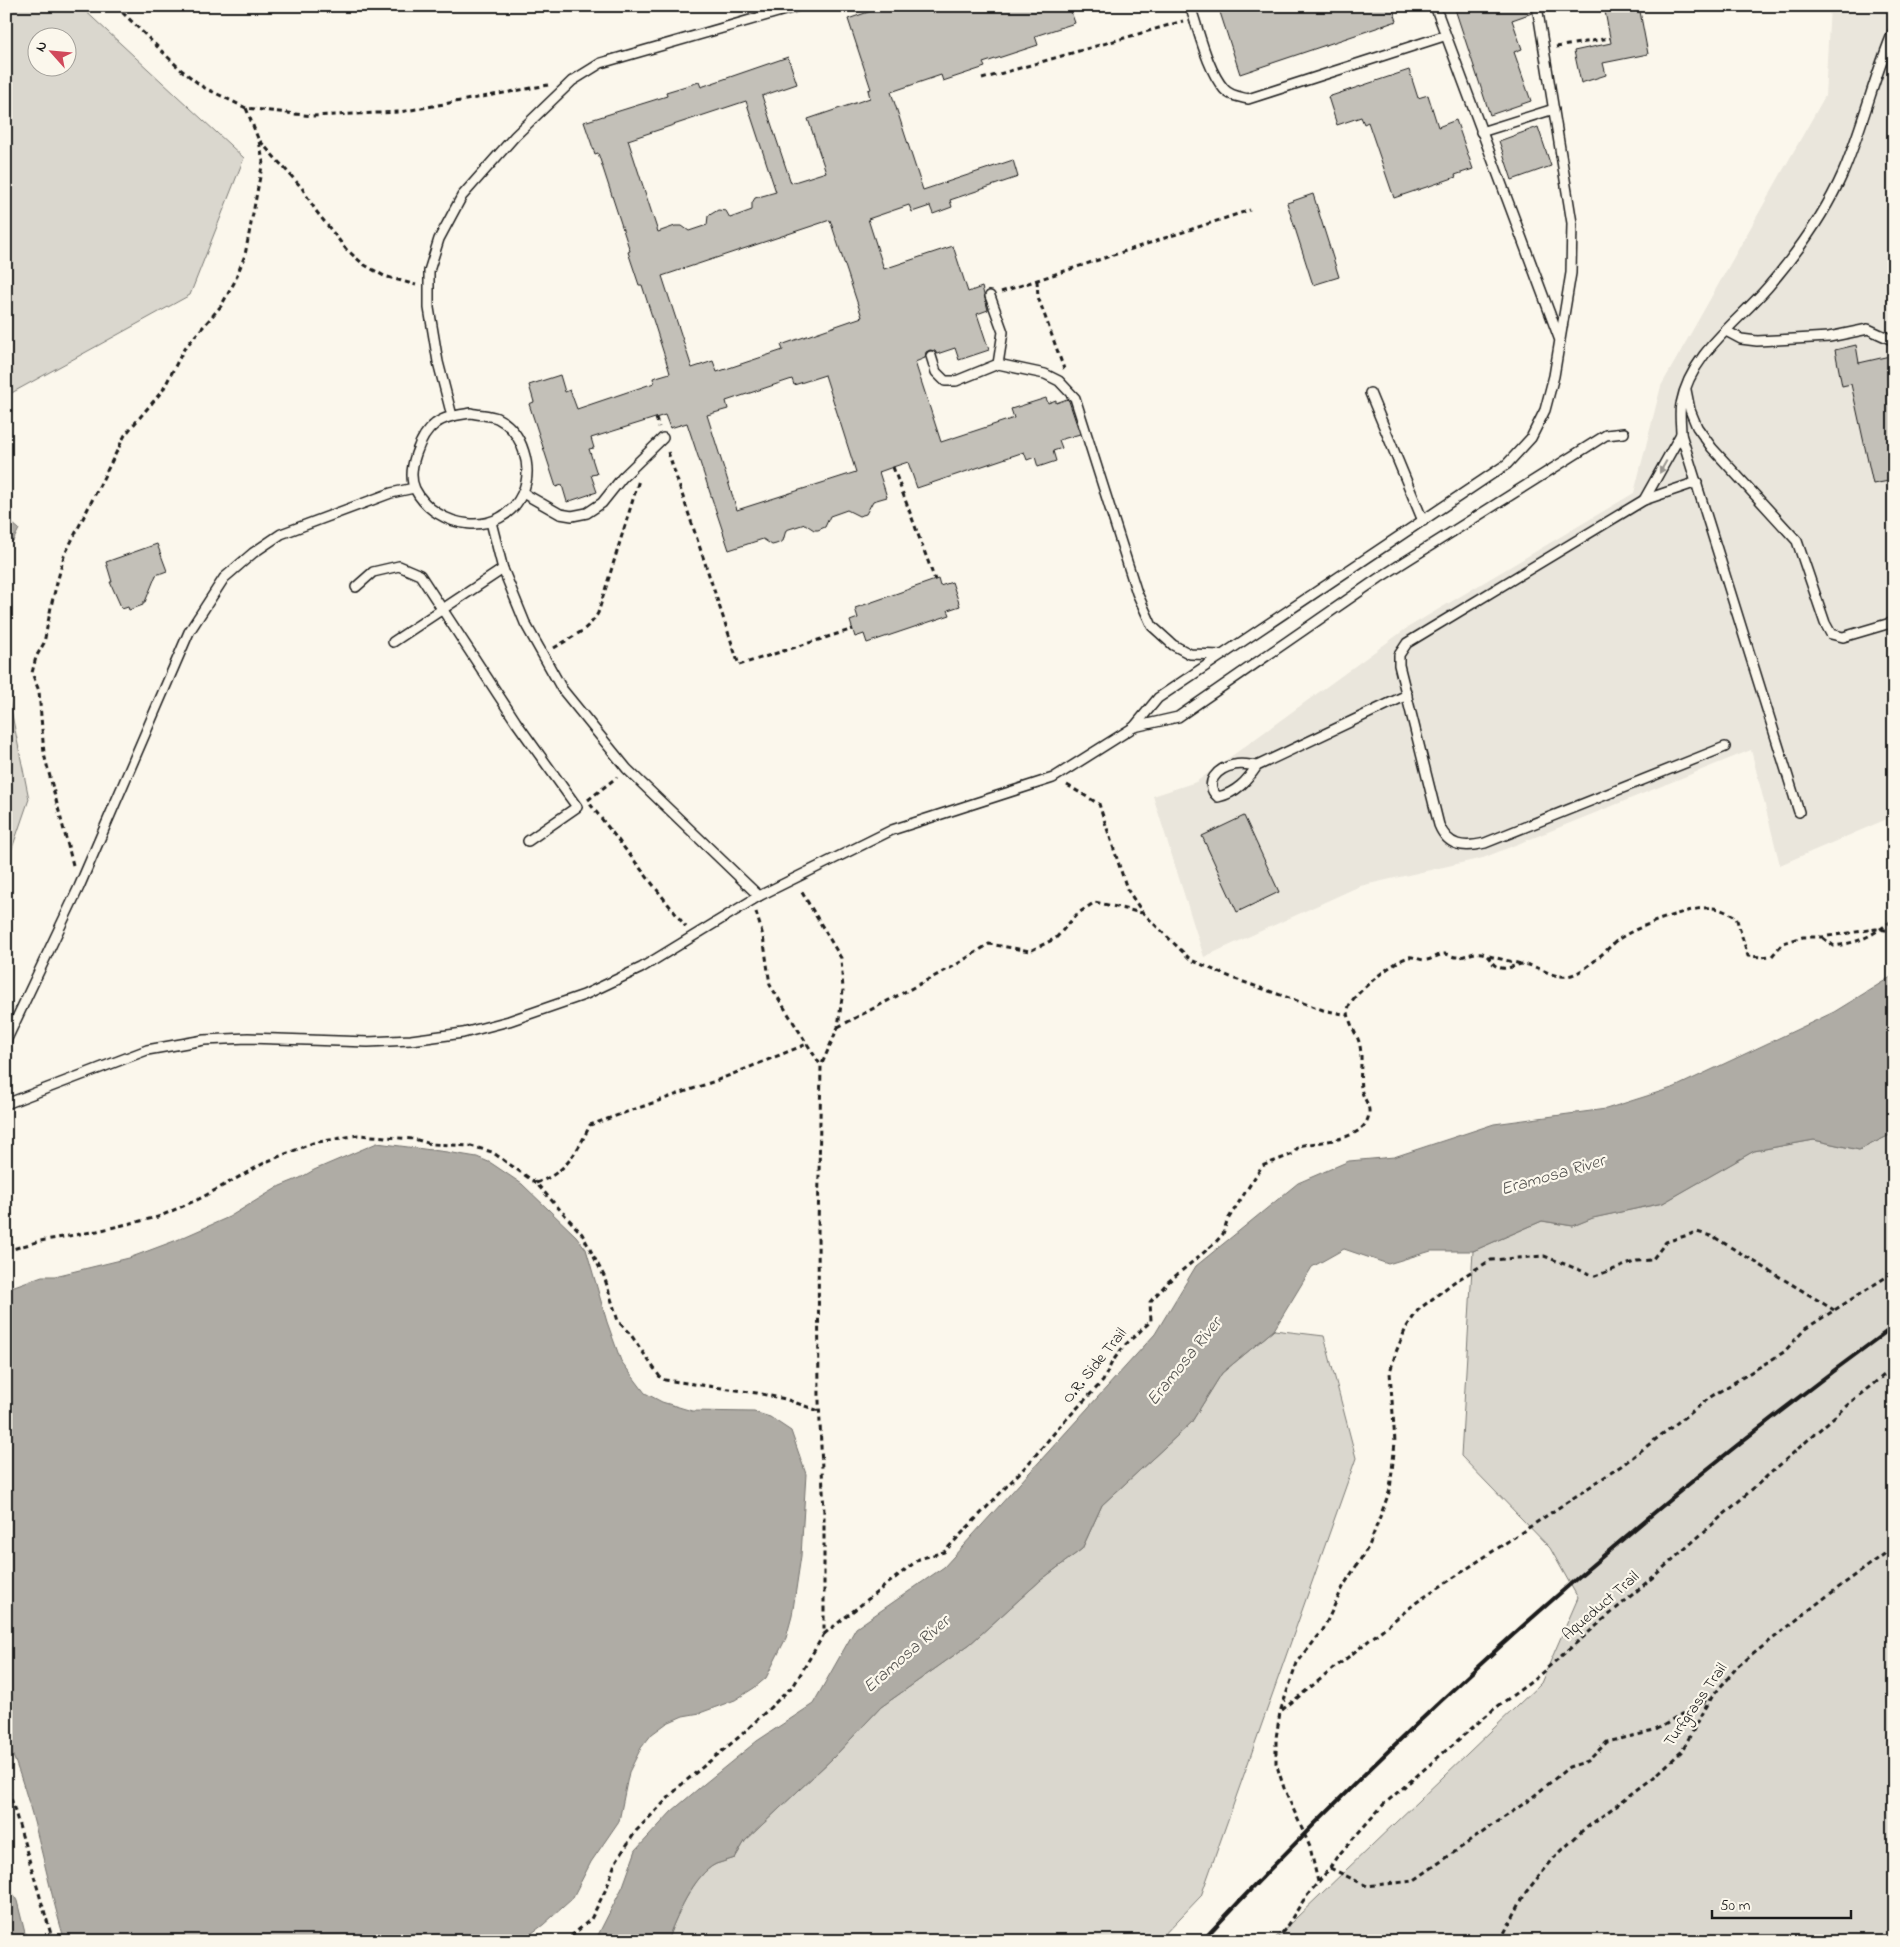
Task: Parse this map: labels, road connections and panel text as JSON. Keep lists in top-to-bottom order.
{
  "streets": {
    "path": ["O.R. Side Trail", "Aqueduct Trail", "Turfgrass Trail"]
  },
  "water": ["Eramosa River"],
  "scale_bar": "50 m",
  "north": "top left"
}
